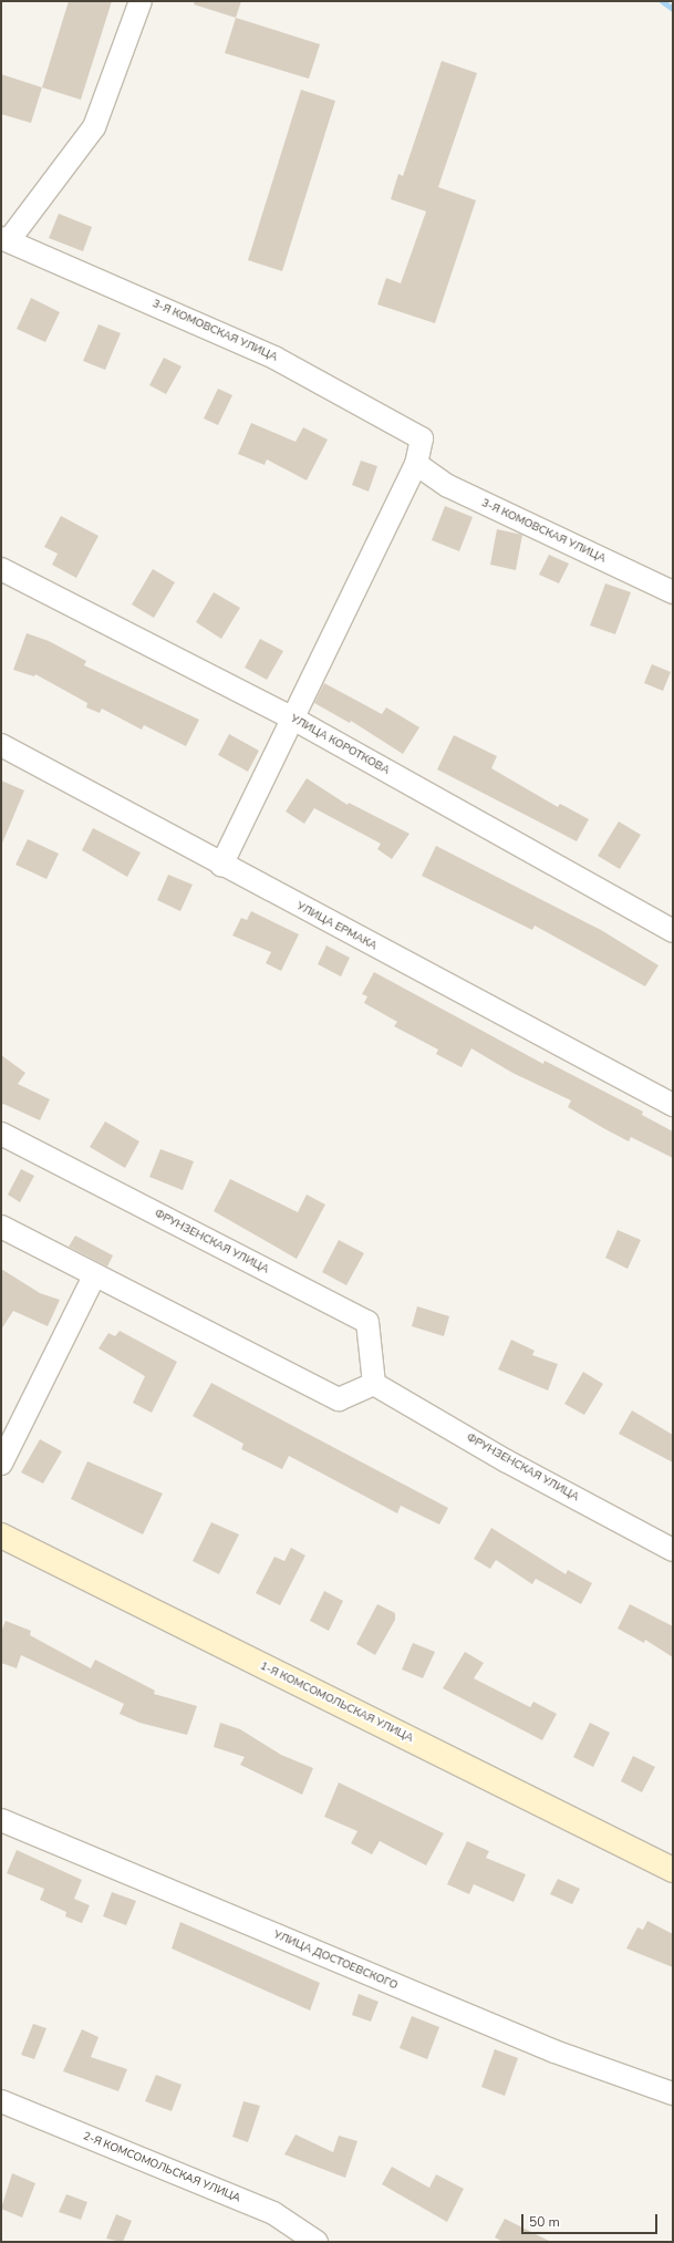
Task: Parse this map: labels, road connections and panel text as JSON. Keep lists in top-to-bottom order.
{
  "streets": {
    "main road": ["1-Я КОМСОМОЛЬСКАЯ УЛИЦА"],
    "street": [
      "3-Я КОМОВСКАЯ УЛИЦА",
      "УЛИЦА КОРОТКОВА",
      "УЛИЦА ЕРМАКА",
      "ФРУНЗЕНСКАЯ УЛИЦА",
      "УЛИЦА ДОСТОЕВСКОГО",
      "2-Я КОМСОМОЛЬСКАЯ УЛИЦА"
    ]
  },
  "scale_bar": "50 m"
}
